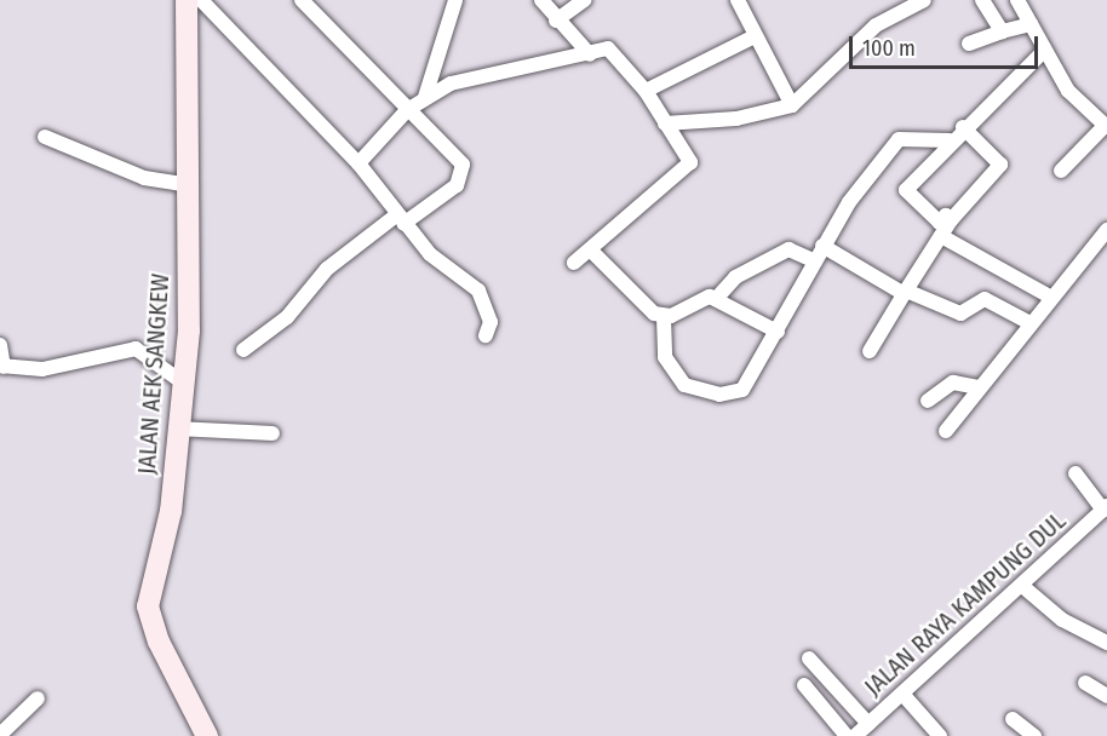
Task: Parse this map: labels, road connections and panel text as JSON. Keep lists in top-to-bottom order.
{
  "streets": {
    "street": ["JALAN AEK SANGKEW", "JALAN RAYA KAMPUNG DUL"]
  },
  "scale_bar": "100 m"
}
